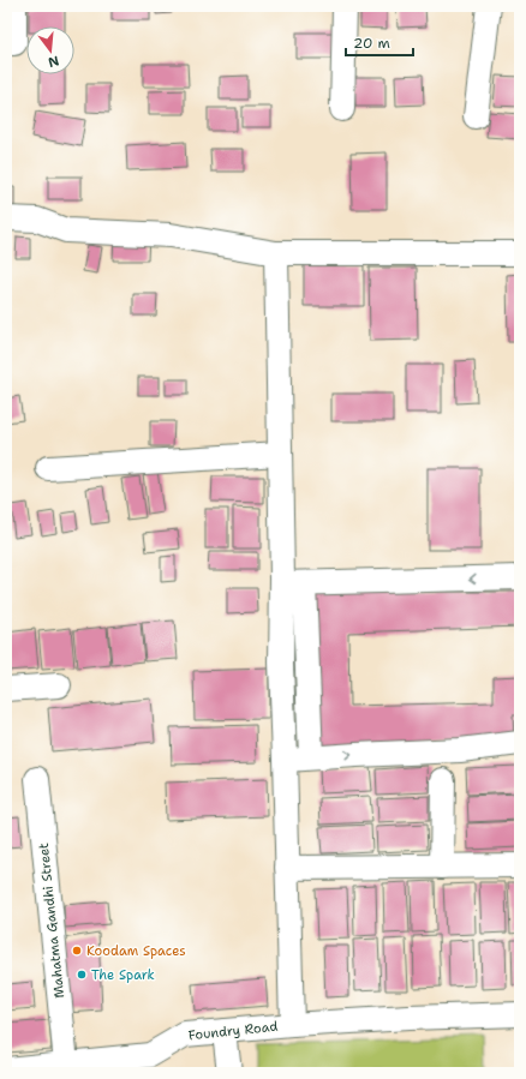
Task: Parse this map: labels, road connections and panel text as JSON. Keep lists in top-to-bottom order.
{
  "streets": {
    "street": ["Mahatma Gandhi Street", "Foundry Road"]
  },
  "crossings": [
    ["Mahatma Gandhi Street", "Foundry Road"]
  ],
  "places": ["Koodam Spaces", "The Spark"],
  "scale_bar": "20 m",
  "north": "bottom"
}
